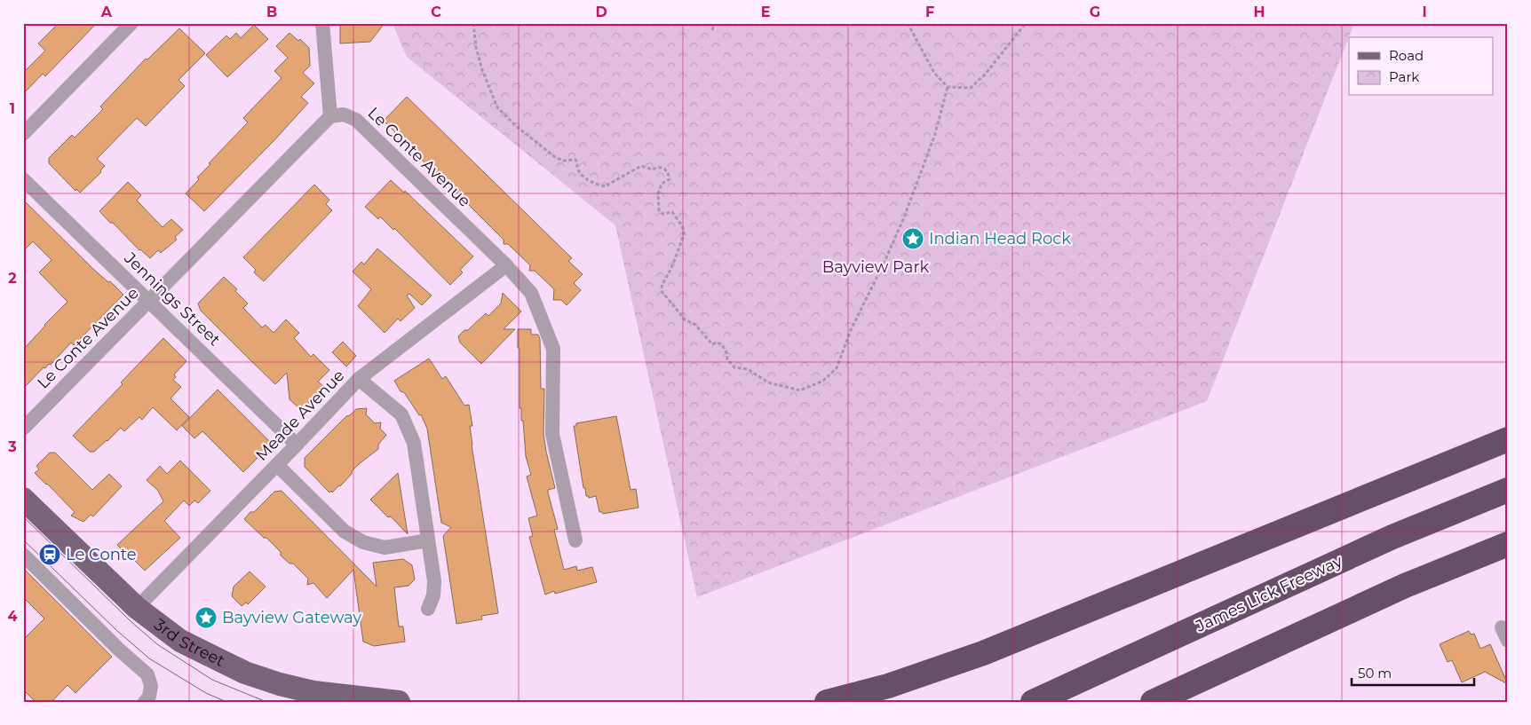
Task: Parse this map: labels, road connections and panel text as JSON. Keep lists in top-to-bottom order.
{
  "streets": {
    "highway": ["James Lick Freeway"],
    "main road": ["3rd Street"],
    "street": ["Le Conte Avenue", "Jennings Street", "Meade Avenue"]
  },
  "crossings": [
    ["Le Conte Avenue", "Jennings Street"],
    ["Le Conte Avenue", "Meade Avenue"],
    ["Jennings Street", "Meade Avenue"],
    ["Meade Avenue", "3rd Street"]
  ],
  "parks": ["Bayview Park"],
  "places": {
    "place": ["Indian Head Rock", "Bayview Gateway"],
    "station": ["Le Conte"]
  },
  "legend": ["Road", "Park"],
  "scale_bar": "50 m",
  "grid": {
    "columns": [
      "A",
      "B",
      "C",
      "D",
      "E",
      "F",
      "G",
      "H",
      "I"
    ],
    "rows": [
      "1",
      "2",
      "3",
      "4"
    ]
  }
}
